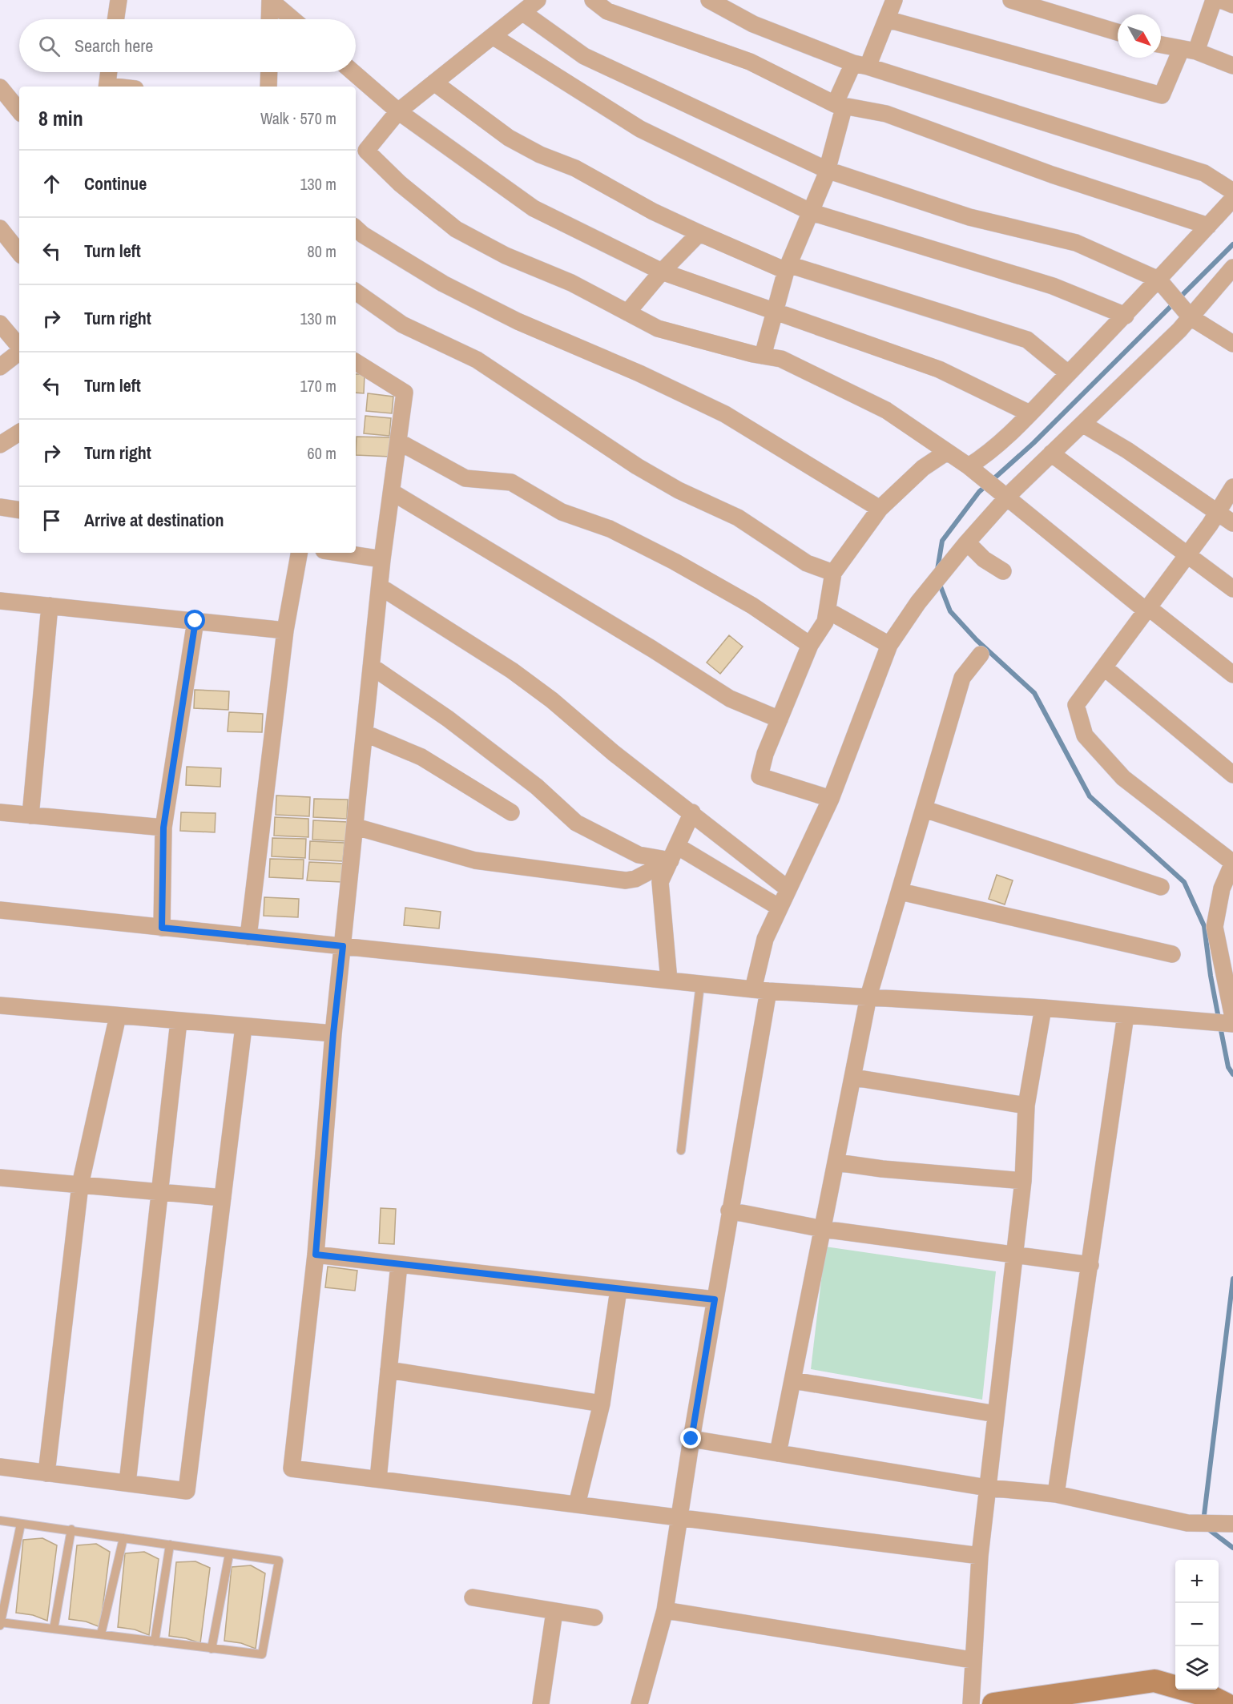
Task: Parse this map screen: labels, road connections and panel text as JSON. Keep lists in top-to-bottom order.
{
  "north": "bottom right",
  "page": {
    "search": "Search here",
    "heading": ["8 min", "Walk · 570 m"],
    "list": [
      ["Continue", "130 m"],
      ["Turn left", "80 m"],
      ["Turn right", "130 m"],
      ["Turn left", "170 m"],
      ["Turn right", "60 m"],
      "Arrive at destination"
    ],
    "map_buttons": ["+", "−"]
  }
}
